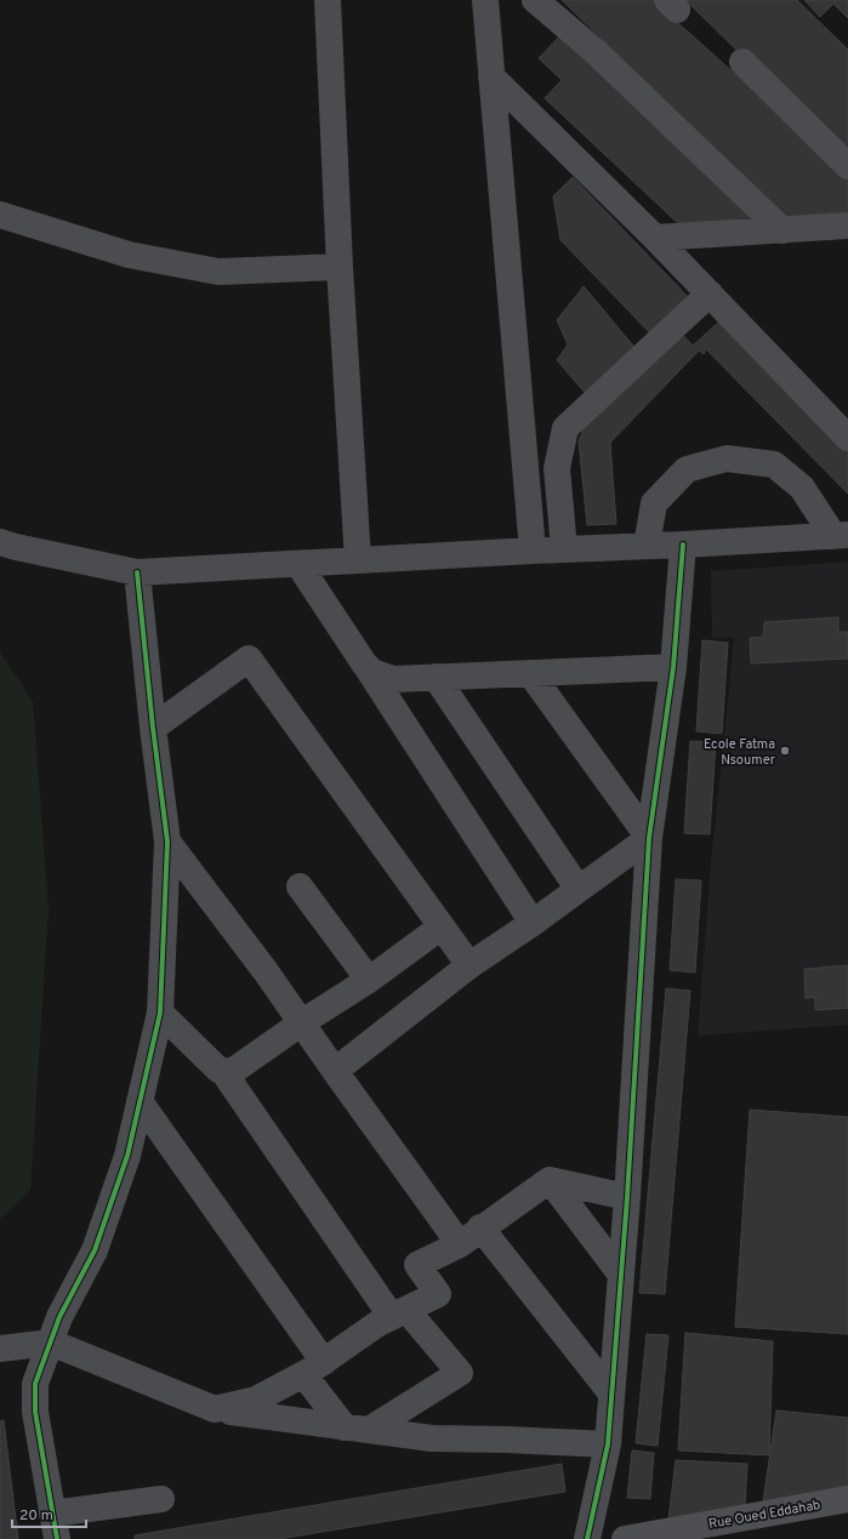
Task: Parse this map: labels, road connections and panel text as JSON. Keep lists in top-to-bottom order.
{
  "streets": {
    "main road": ["Rue Oued Eddahab"]
  },
  "places": ["Ecole Fatma Nsoumer"],
  "scale_bar": "20 m"
}
